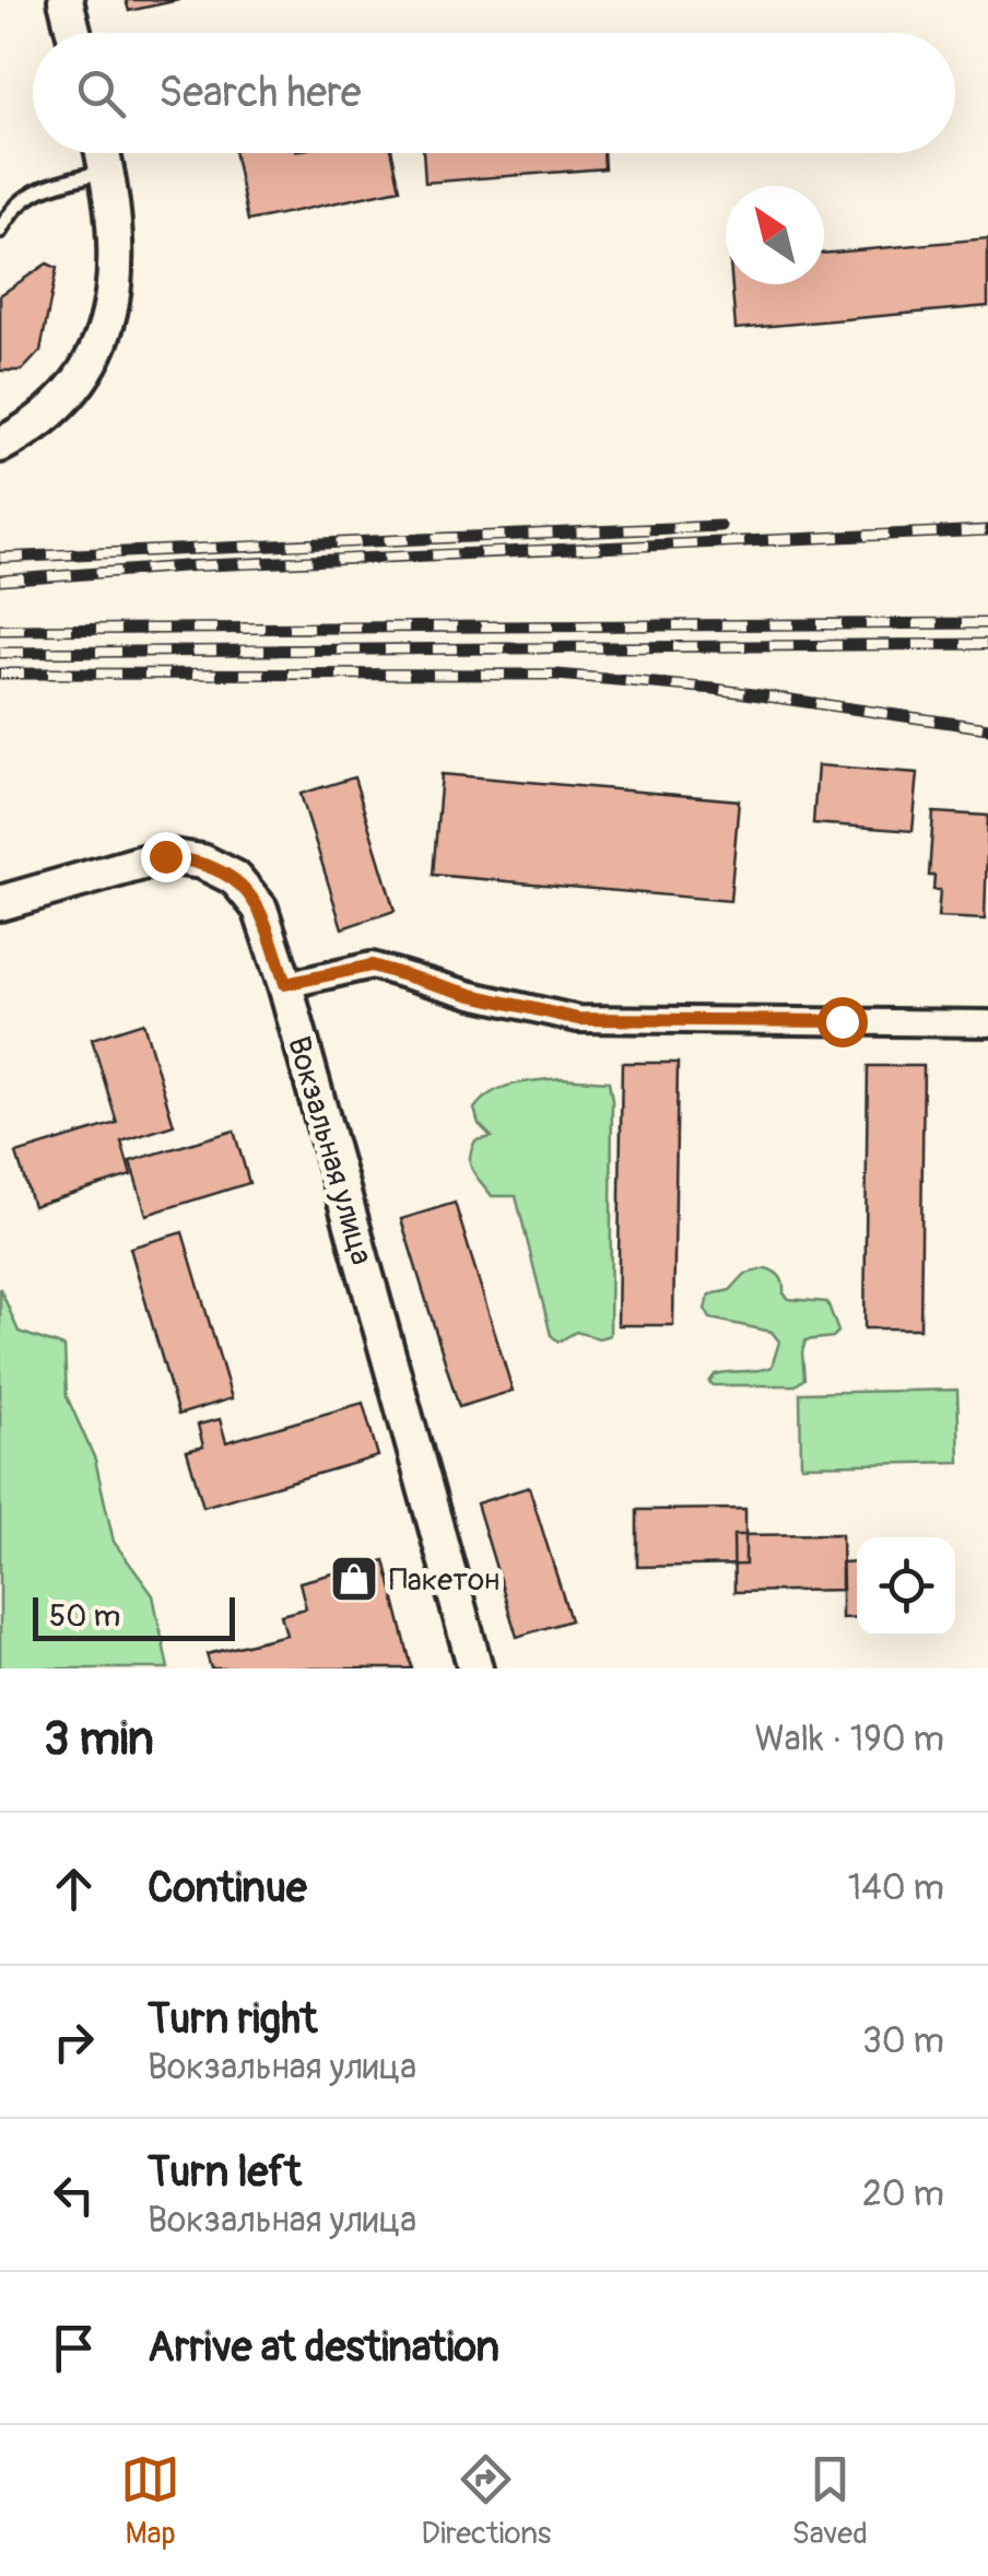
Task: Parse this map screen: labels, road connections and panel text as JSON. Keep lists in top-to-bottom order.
{
  "streets": {
    "main road": ["Вокзальная улица"]
  },
  "places": {
    "shop": ["Пакетон"]
  },
  "scale_bar": "50 m",
  "north": "top left",
  "page": {
    "search": "Search here",
    "scale": "50 m",
    "heading": ["3 min", "Walk · 190 m"],
    "list": [
      ["Continue", "140 m"],
      ["Turn right", "Вокзальная улица", "30 m"],
      ["Turn left", "Вокзальная улица", "20 m"],
      "Arrive at destination"
    ],
    "nav": ["Map", "Directions", "Saved"]
  }
}
